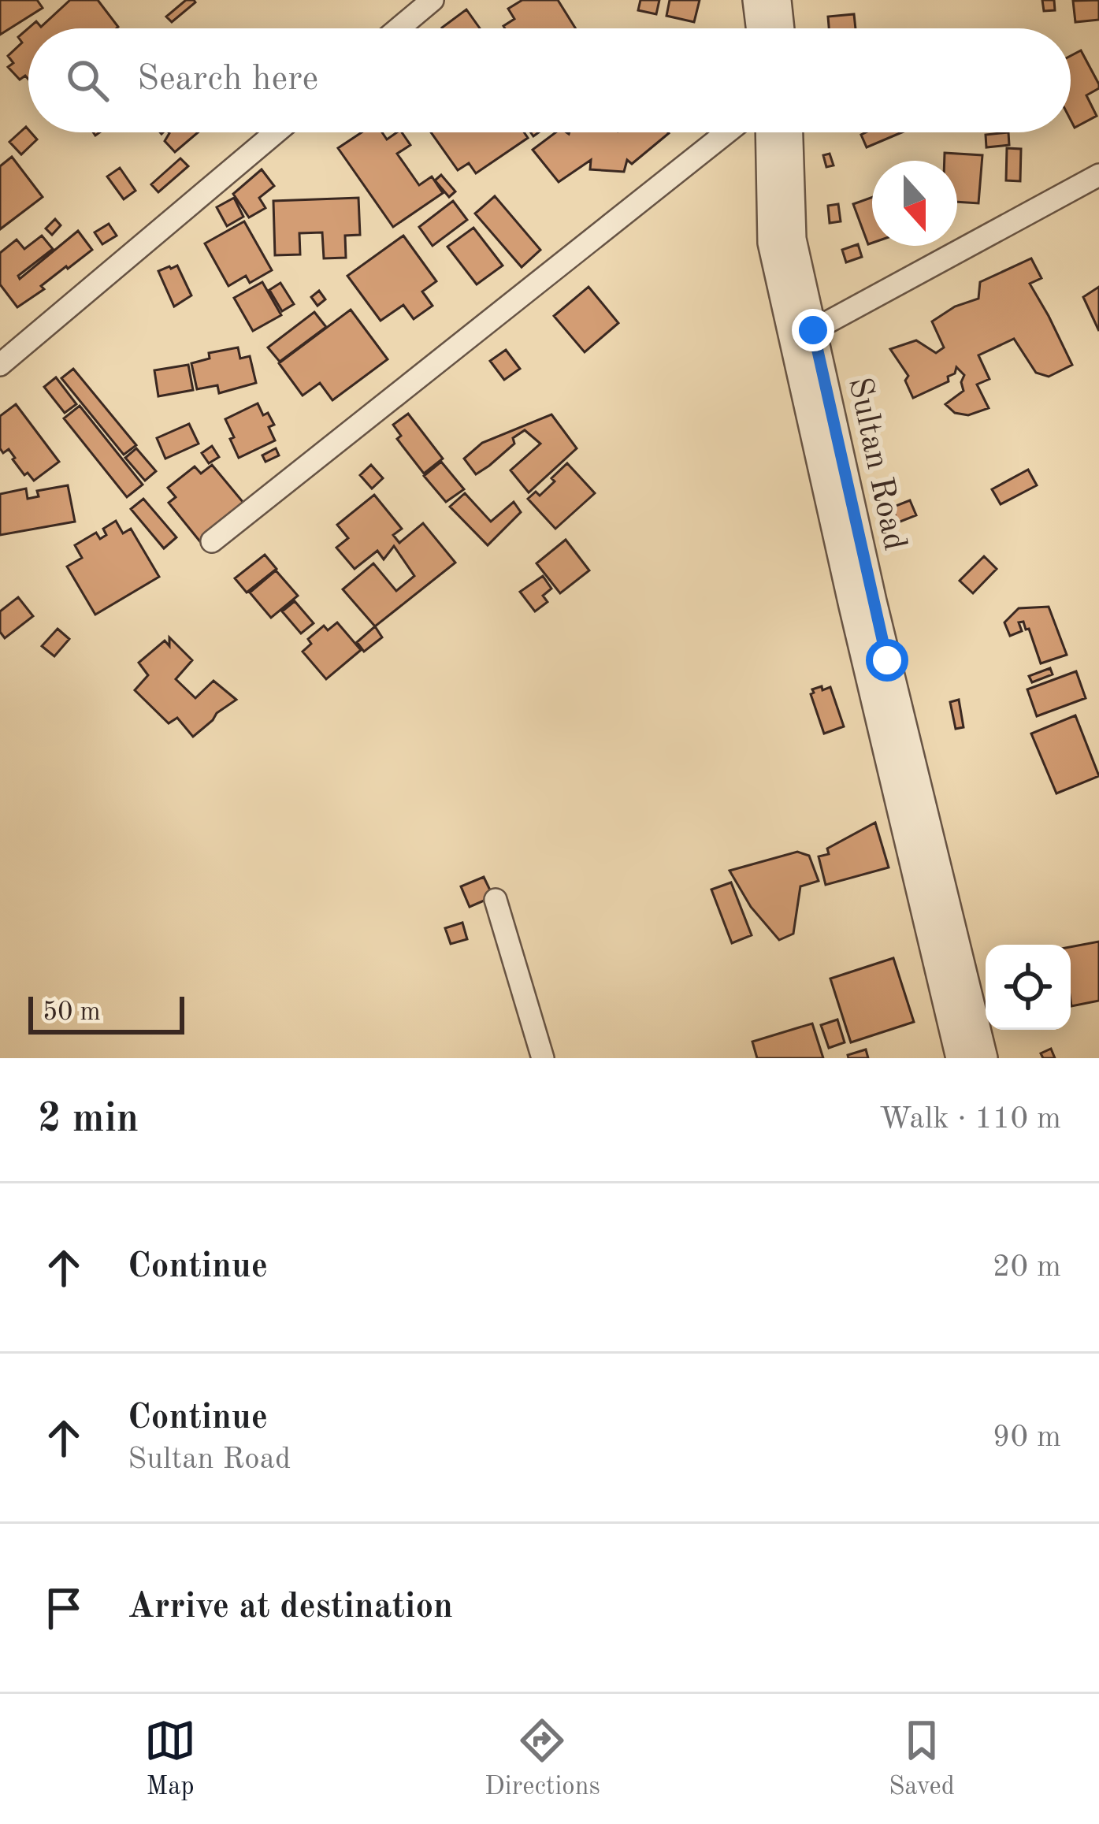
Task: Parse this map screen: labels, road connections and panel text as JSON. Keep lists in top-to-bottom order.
{
  "streets": {
    "street": ["Sultan Road"]
  },
  "scale_bar": "50 m",
  "north": "bottom",
  "page": {
    "search": "Search here",
    "scale": "50 m",
    "heading": ["2 min", "Walk · 110 m"],
    "list": [
      ["Continue", "20 m"],
      ["Continue", "Sultan Road", "90 m"],
      "Arrive at destination"
    ],
    "nav": ["Map", "Directions", "Saved"]
  }
}
